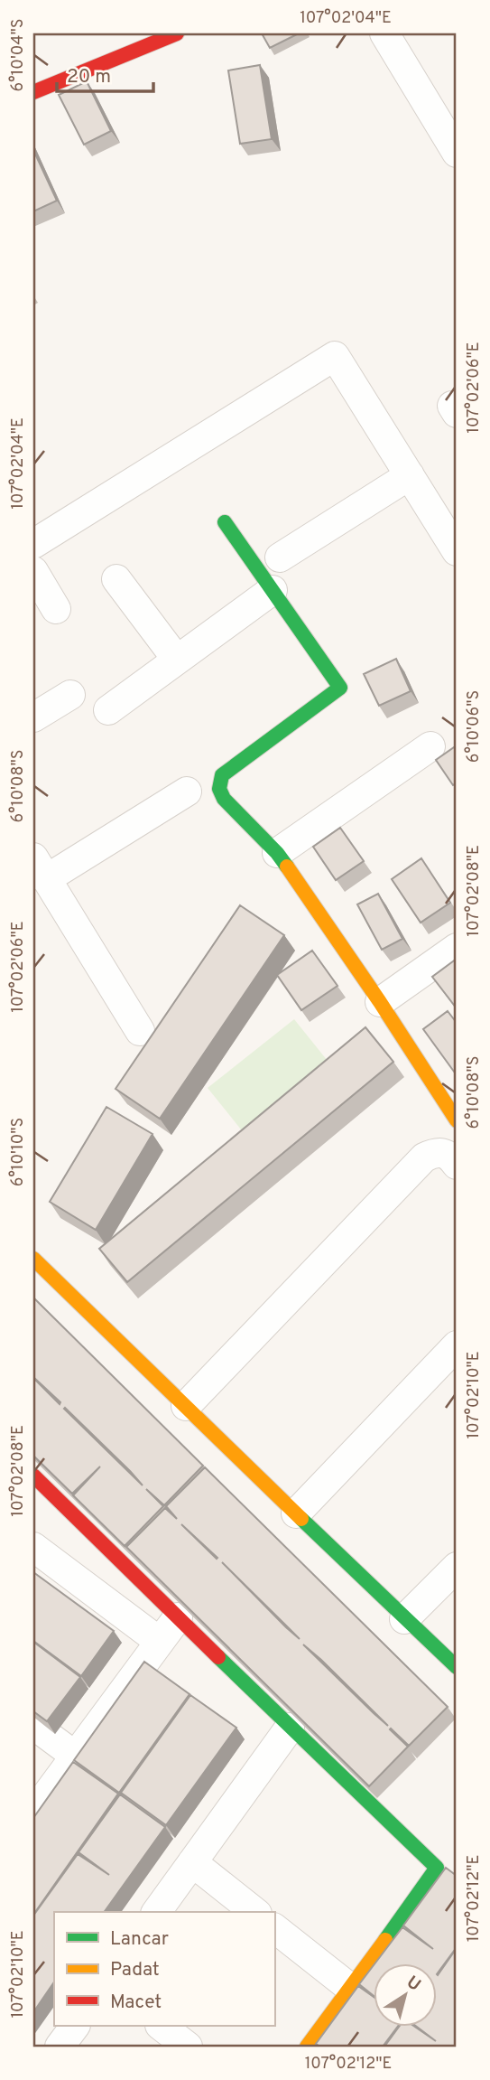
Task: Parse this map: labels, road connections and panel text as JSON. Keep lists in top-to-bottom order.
{
  "legend": ["Lancar", "Padat", "Macet"],
  "scale_bar": "20 m",
  "north": "top right",
  "coordinates": [
    "107°02'04\"E",
    "6°10'04\"S",
    "107°02'06\"E",
    "6°10'06\"S",
    "6°10'08\"S",
    "107°02'08\"E",
    "6°10'10\"S",
    "107°02'10\"E",
    "107°02'12\"E"
  ]
}
